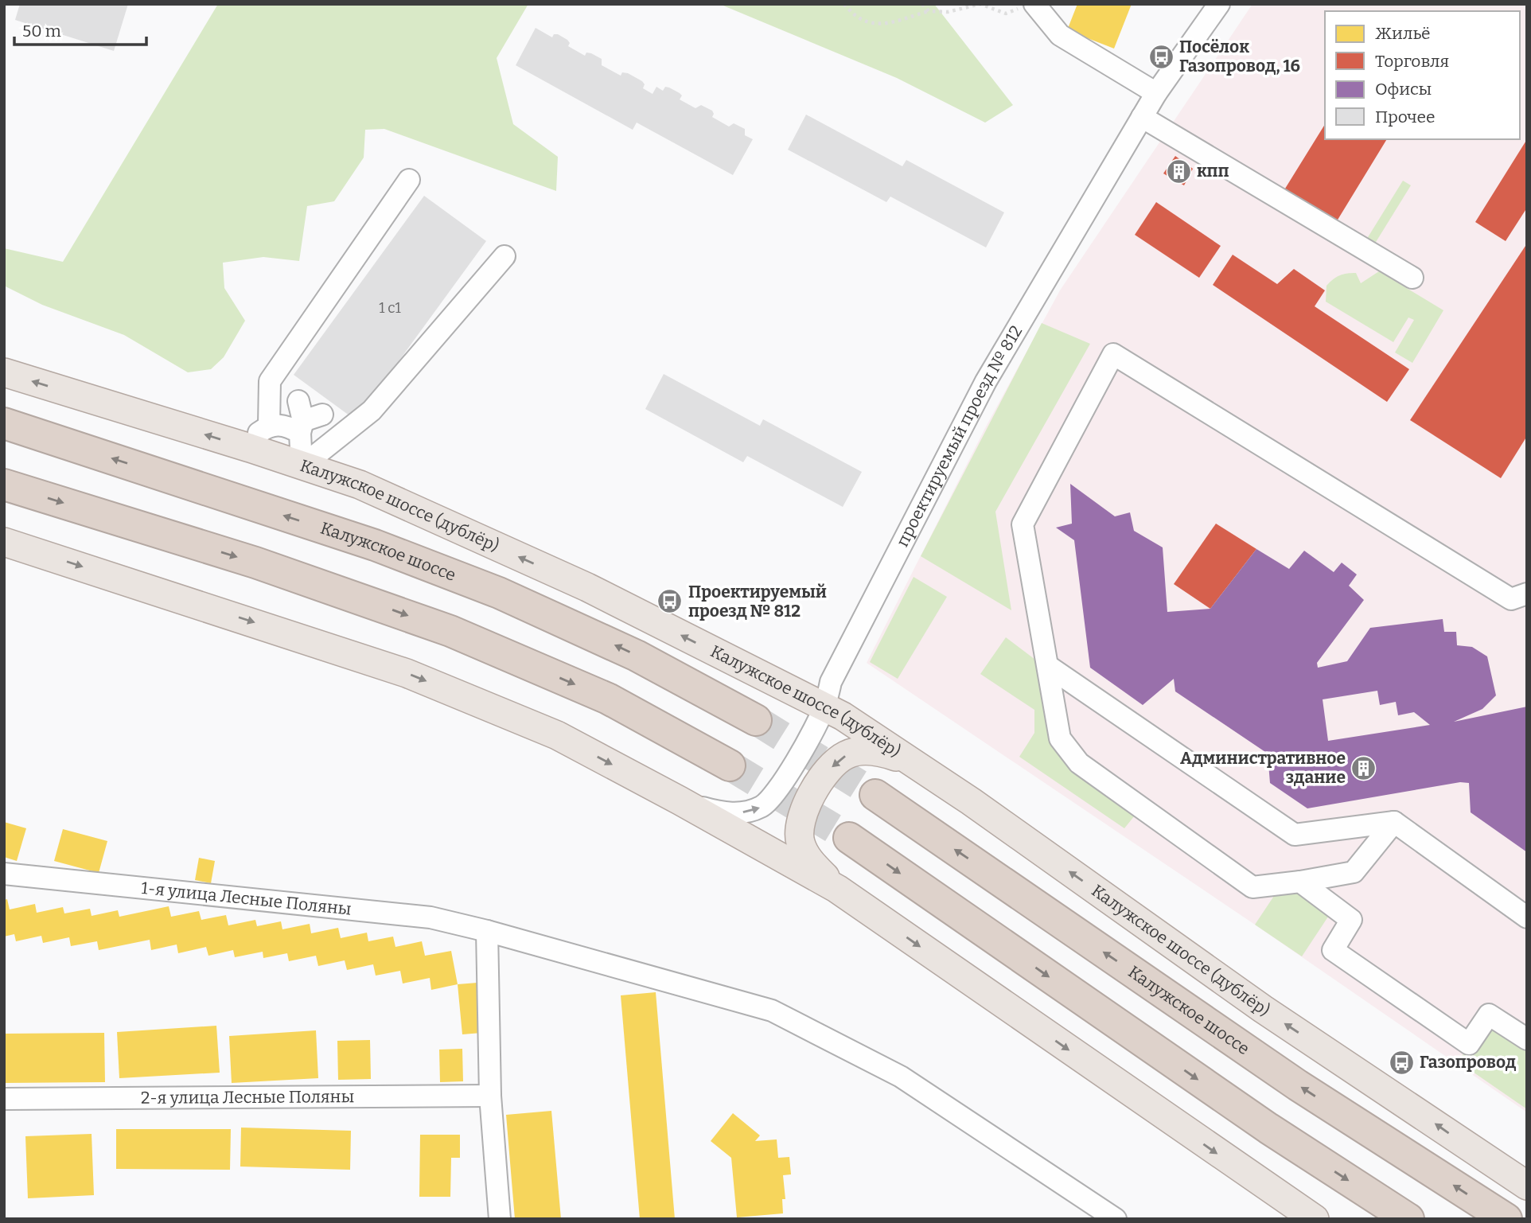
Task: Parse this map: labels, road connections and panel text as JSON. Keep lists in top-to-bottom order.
{
  "streets": {
    "highway": ["Калужское шоссе"],
    "main road": ["Калужское шоссе (дублёр)"],
    "street": ["проектируемый проезд № 812", "1-я улица Лесные Поляны", "2-я улица Лесные Поляны"]
  },
  "crossings": [
    ["проектируемый проезд № 812", "Калужское шоссе (дублёр)"]
  ],
  "places": {
    "bus stop": ["Посёлок Газопровод, 16", "Проектируемый проезд № 812", "Газопровод"],
    "building": ["кпп", "Административное здание"]
  },
  "house_numbers": ["1 с1"],
  "legend": [
    "Жильё",
    "Торговля",
    "Офисы",
    "Прочее"
  ],
  "scale_bar": "50 m"
}
